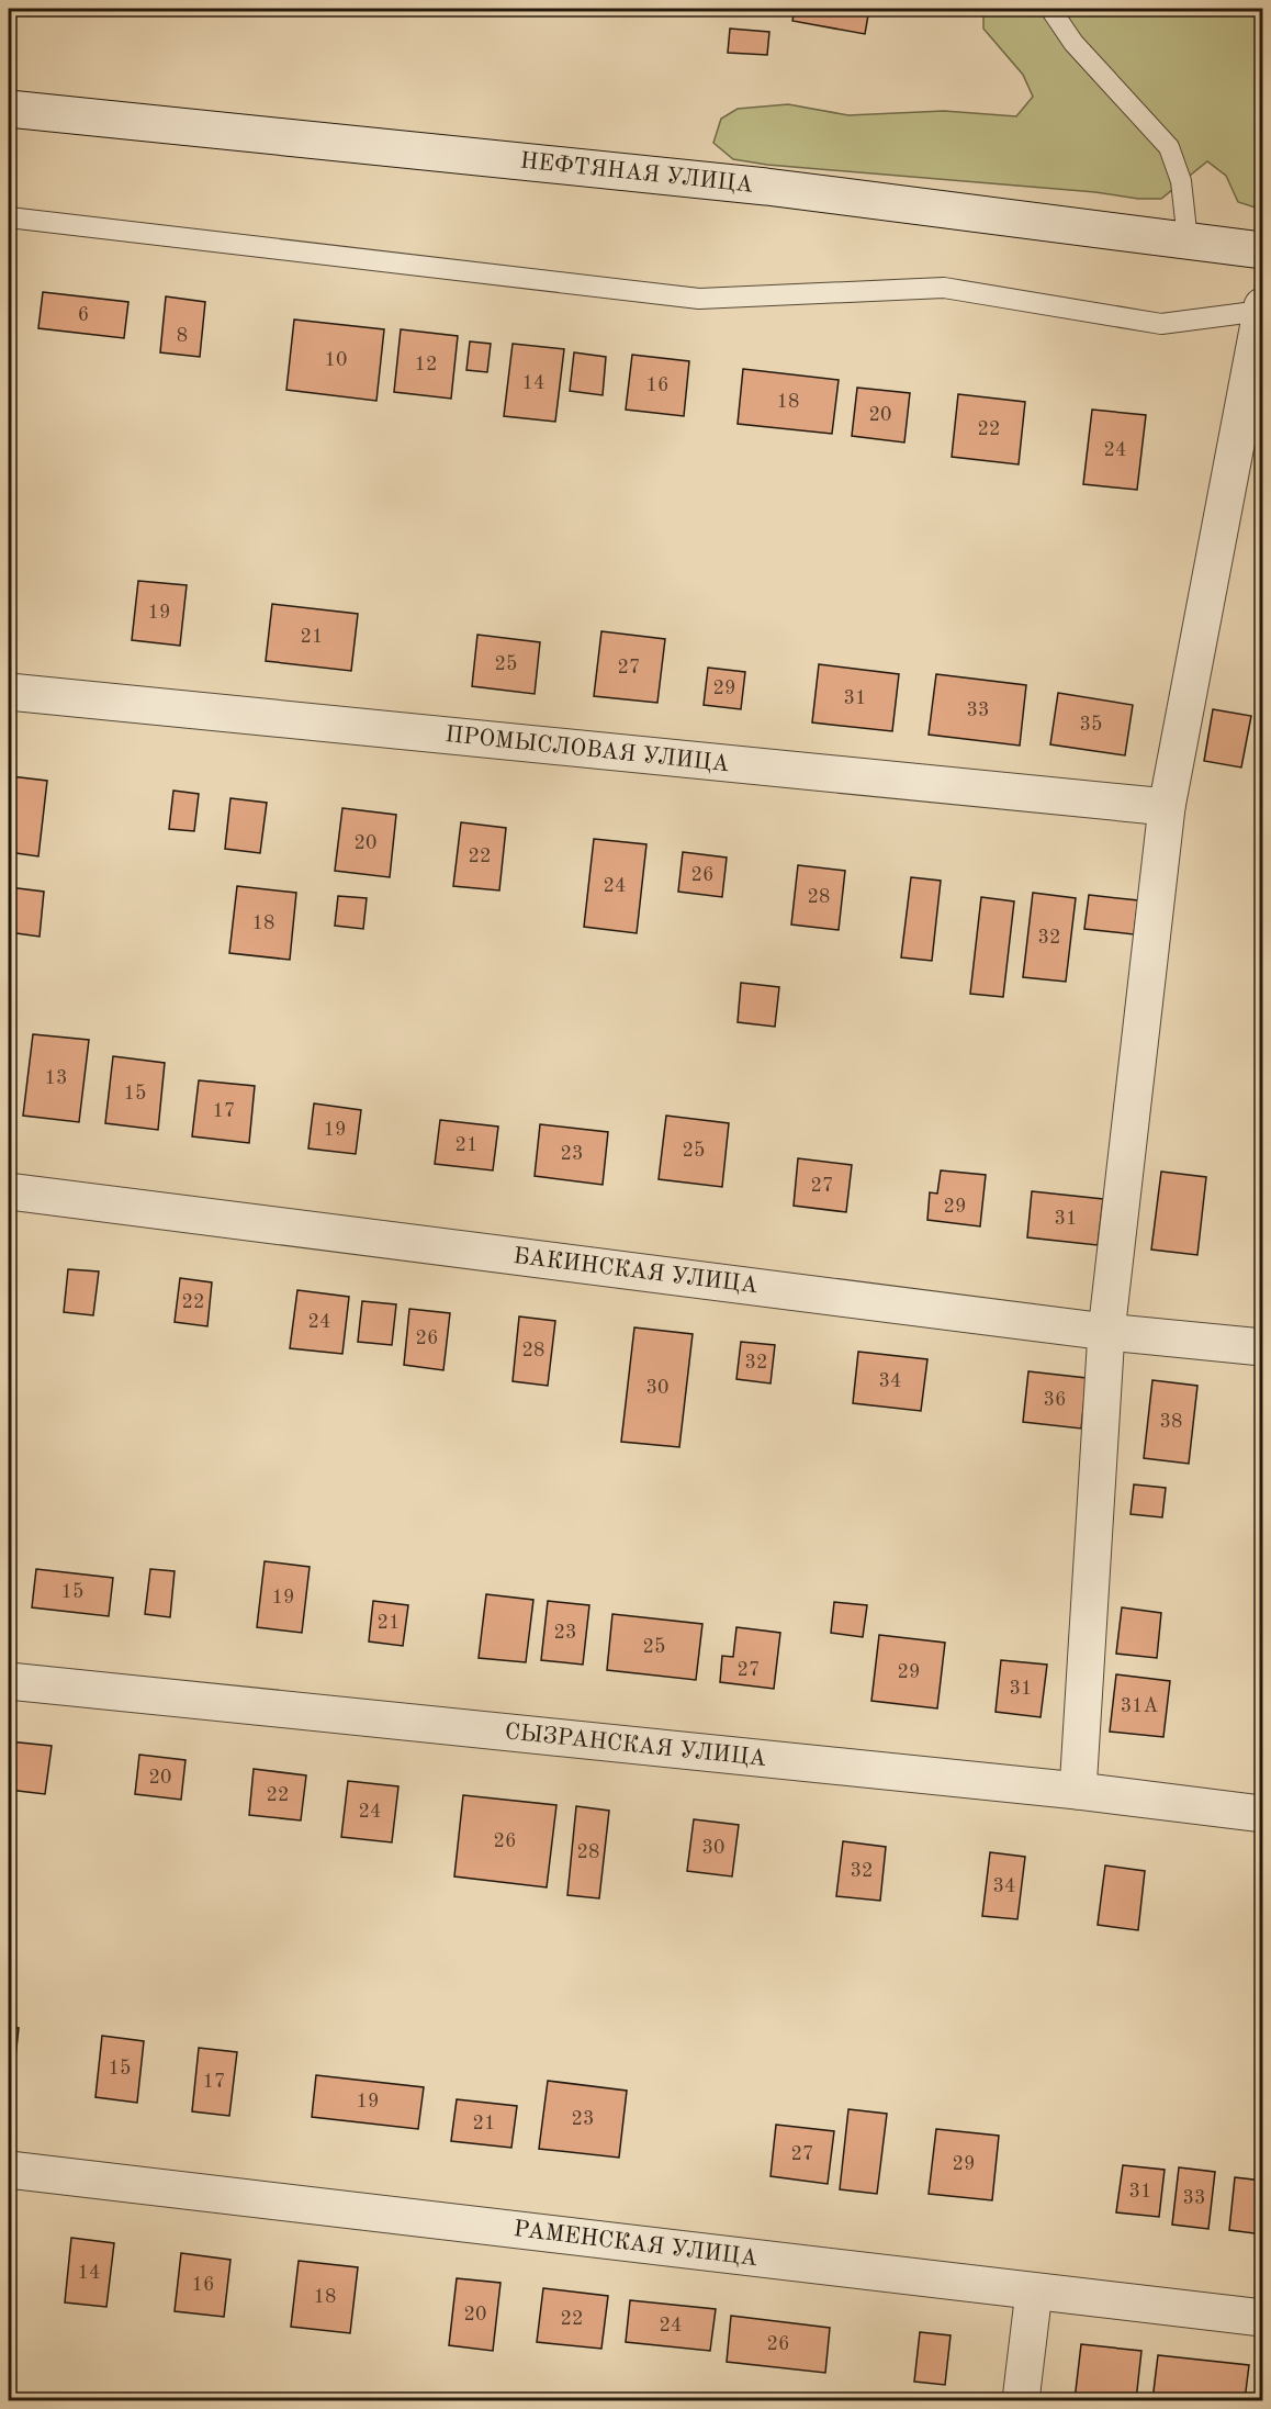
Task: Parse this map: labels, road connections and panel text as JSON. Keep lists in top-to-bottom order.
{
  "streets": {
    "street": [
      "НЕФТЯНАЯ УЛИЦА",
      "ПРОМЫСЛОВАЯ УЛИЦА",
      "БАКИНСКАЯ УЛИЦА",
      "СЫЗРАНСКАЯ УЛИЦА",
      "РАМЕНСКАЯ УЛИЦА"
    ]
  },
  "house_numbers": [
    "6",
    "8",
    "10",
    "12",
    "14",
    "16",
    "18",
    "20",
    "22",
    "24",
    "19",
    "21",
    "25",
    "27",
    "29",
    "31",
    "33",
    "35",
    "20",
    "22",
    "26",
    "24",
    "28",
    "18",
    "32",
    "13",
    "15",
    "17",
    "19",
    "21",
    "25",
    "23",
    "27",
    "29",
    "31",
    "22",
    "24",
    "26",
    "28",
    "32",
    "34",
    "30",
    "36",
    "38",
    "15",
    "19",
    "21",
    "23",
    "25",
    "27",
    "29",
    "31",
    "31А",
    "20",
    "22",
    "24",
    "26",
    "30",
    "28",
    "32",
    "34",
    "15",
    "17",
    "19",
    "23",
    "21",
    "27",
    "29",
    "31",
    "33",
    "14",
    "16",
    "18",
    "20",
    "22",
    "24",
    "26"
  ]
}
